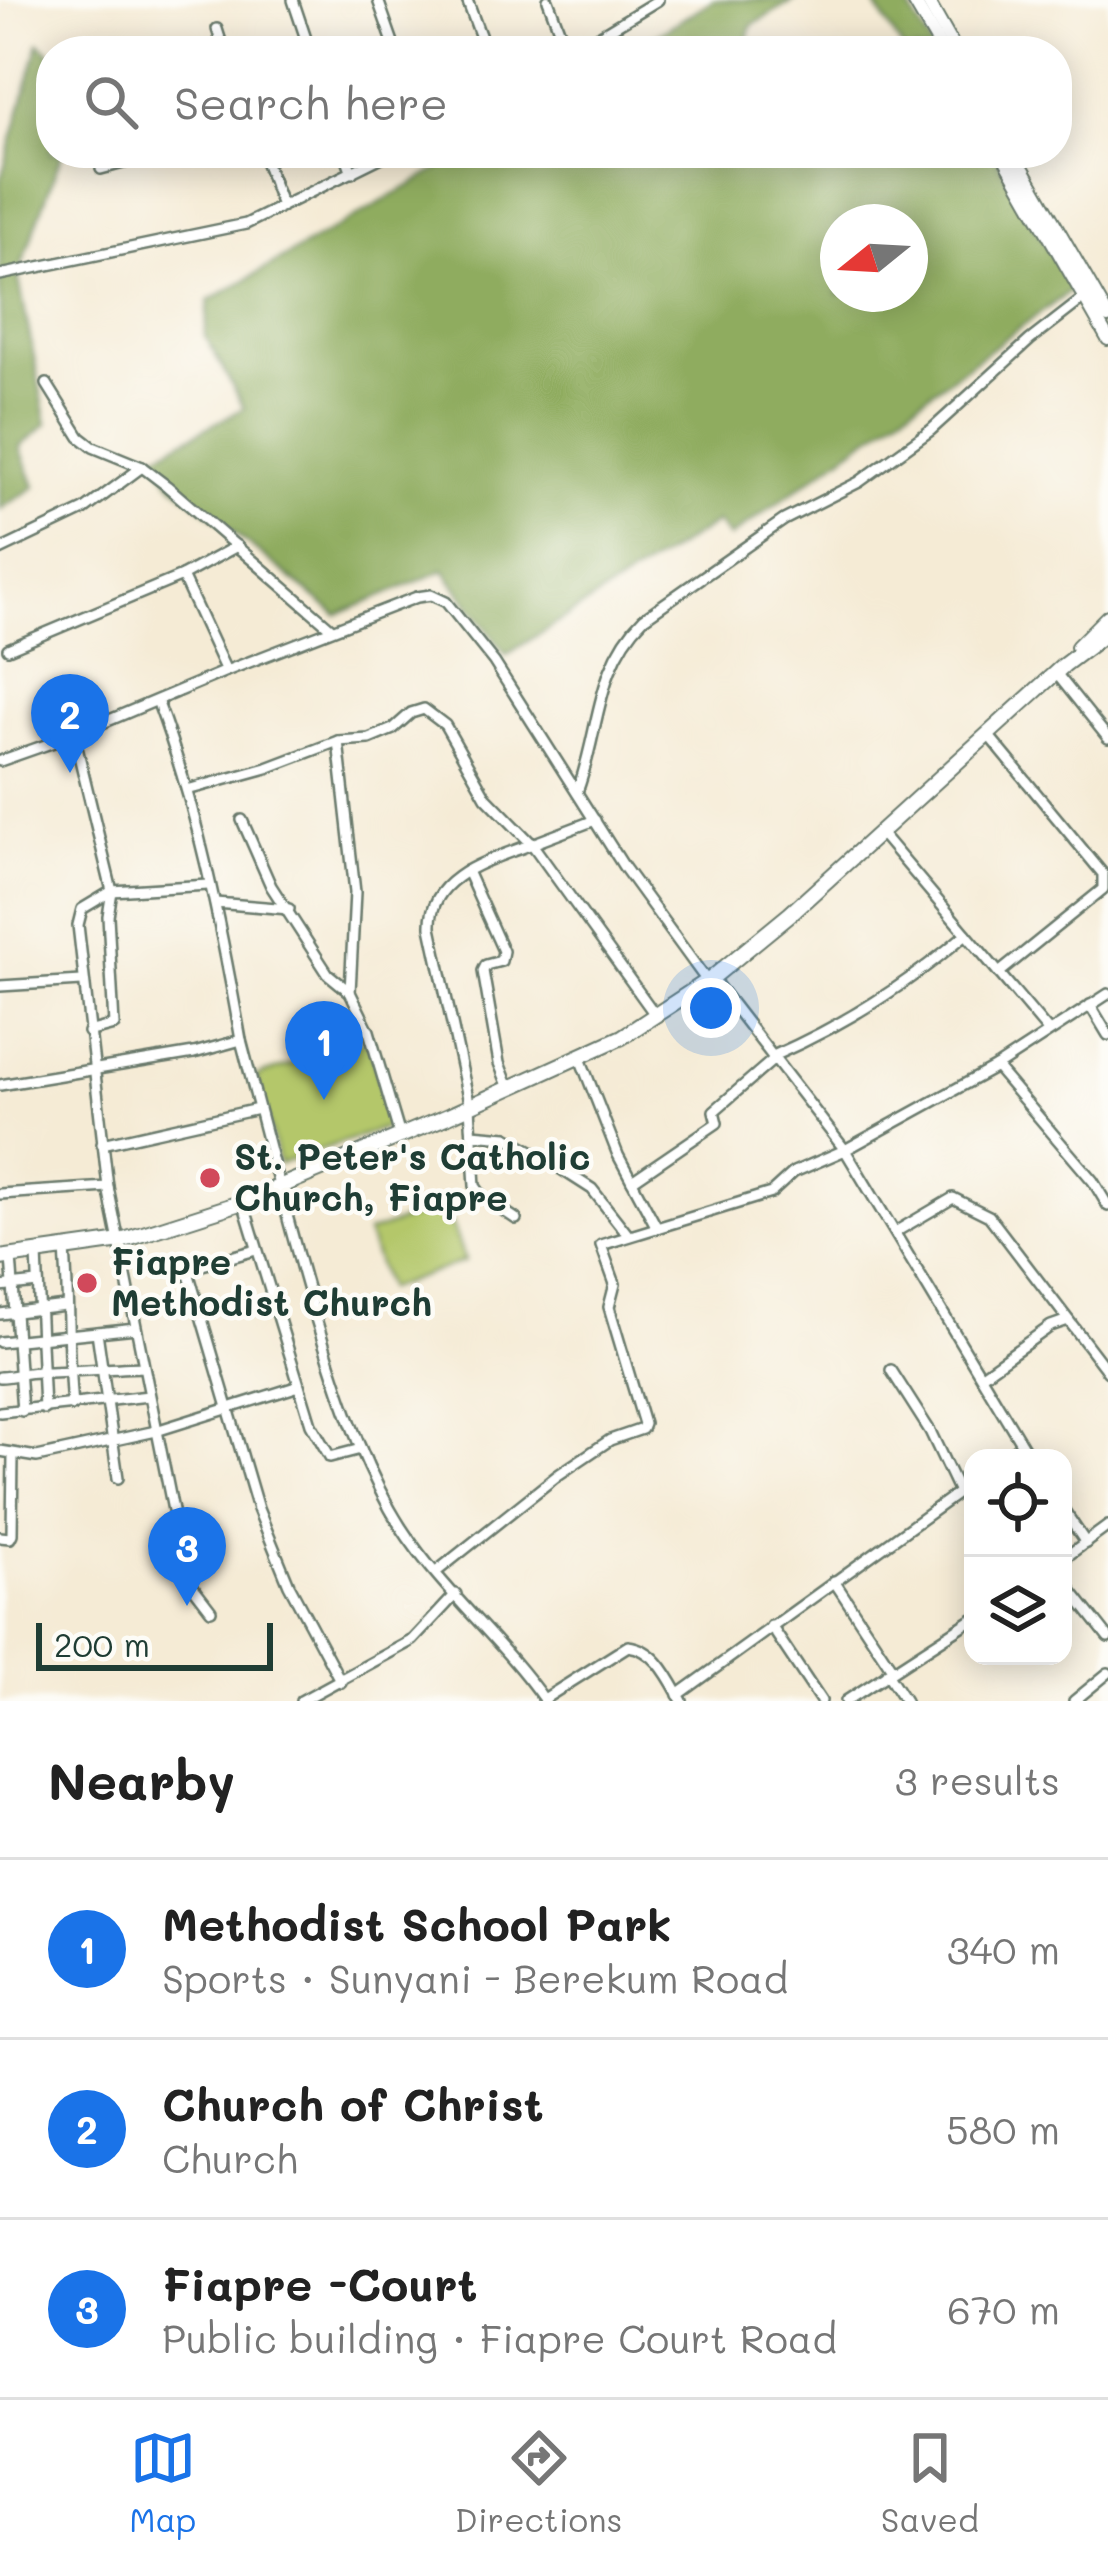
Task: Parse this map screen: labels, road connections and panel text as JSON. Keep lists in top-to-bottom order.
{
  "places": ["St. Peter's Catholic Church, Fiapre", "Fiapre Methodist Church"],
  "scale_bar": "200 m",
  "north": "left",
  "page": {
    "search": "Search here",
    "pins": ["2", "1", "3"],
    "scale": "200 m",
    "heading": ["Nearby", "3 results"],
    "list": [
      {
        "mark": "1",
        "name": "Methodist School Park",
        "note": "Sports · Sunyani - Berekum Road",
        "value": "340 m"
      },
      {
        "mark": "2",
        "name": "Church of Christ",
        "note": "Church",
        "value": "580 m"
      },
      {
        "mark": "3",
        "name": "Fiapre -Court",
        "note": "Public building · Fiapre Court Road",
        "value": "670 m"
      }
    ],
    "nav": ["Map", "Directions", "Saved"]
  }
}
